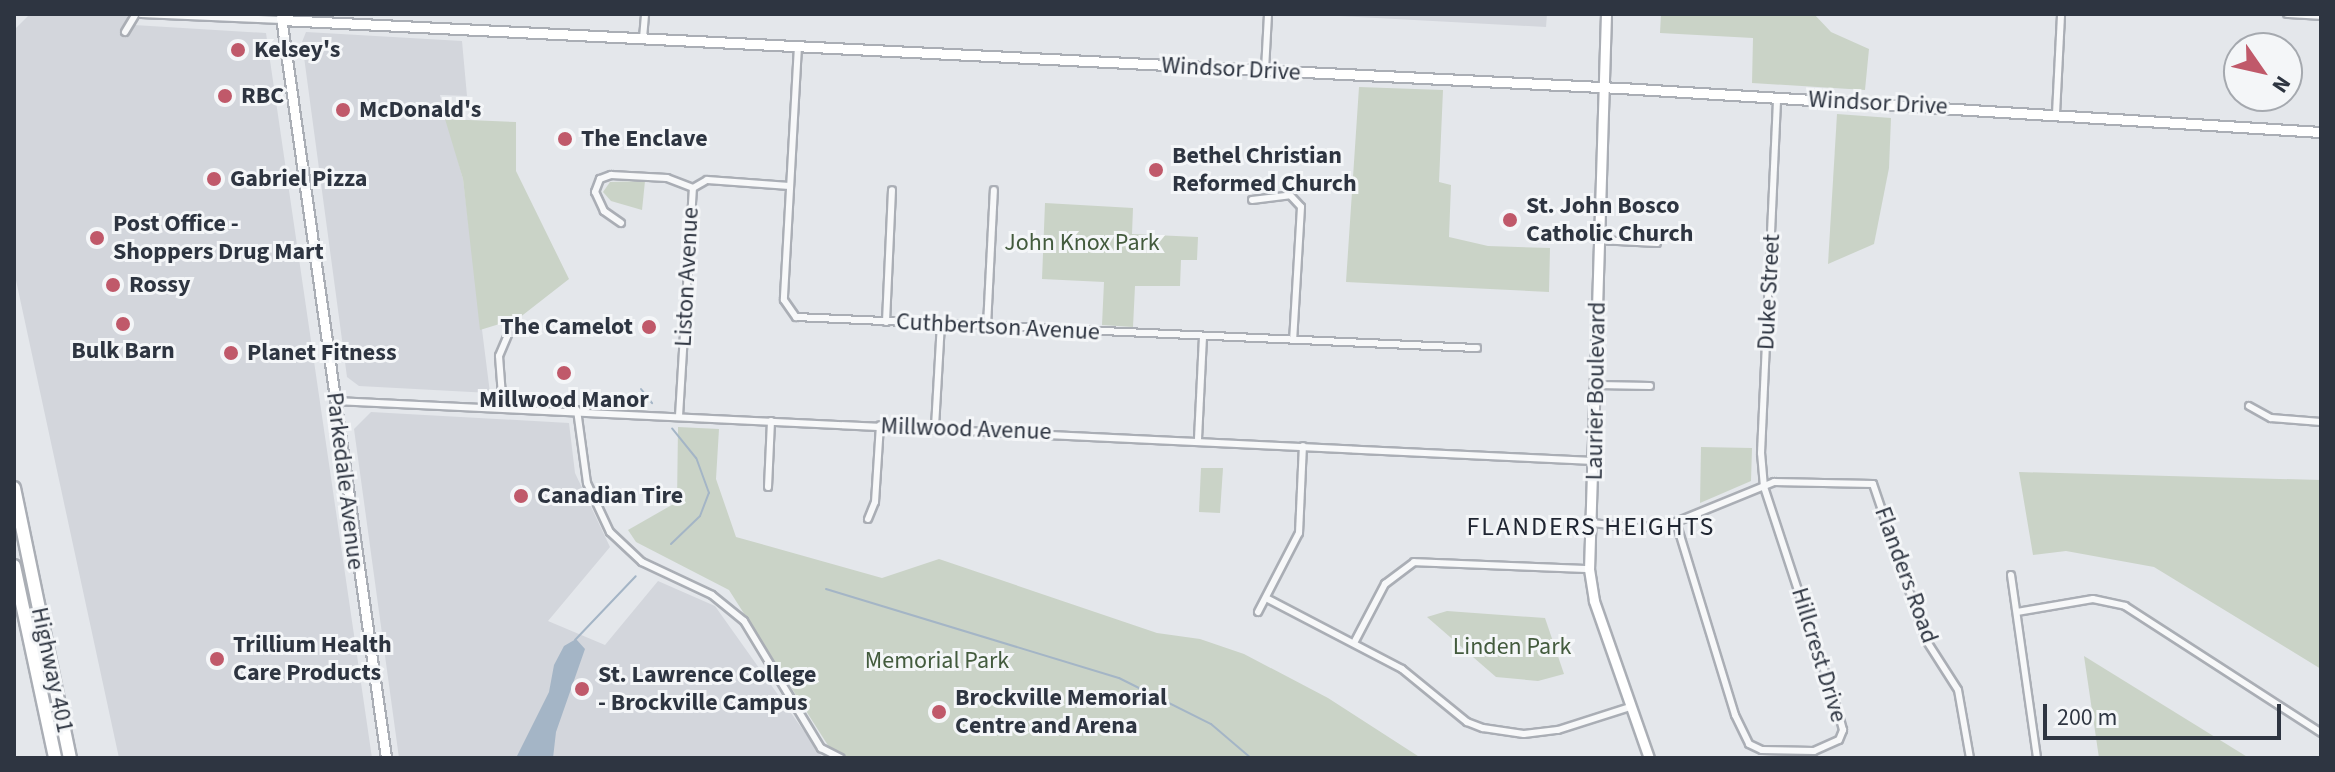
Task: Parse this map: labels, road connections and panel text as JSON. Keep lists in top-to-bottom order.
{
  "streets": {
    "highway": ["Highway 401"],
    "street": [
      "Windsor Drive",
      "Liston Avenue",
      "Duke Street",
      "Cuthbertson Avenue",
      "Laurier Boulevard",
      "Millwood Avenue",
      "Parkedale Avenue",
      "Flanders Road",
      "Hillcrest Drive"
    ]
  },
  "crossings": [
    ["Windsor Drive", "Duke Street"],
    ["Windsor Drive", "Cuthbertson Avenue"],
    ["Windsor Drive", "Laurier Boulevard"],
    ["Windsor Drive", "Parkedale Avenue"],
    ["Liston Avenue", "Cuthbertson Avenue"],
    ["Liston Avenue", "Millwood Avenue"],
    ["Duke Street", "Flanders Road"],
    ["Duke Street", "Hillcrest Drive"],
    ["Laurier Boulevard", "Millwood Avenue"],
    ["Laurier Boulevard", "Flanders Road"],
    ["Millwood Avenue", "Parkedale Avenue"],
    ["Flanders Road", "Hillcrest Drive"]
  ],
  "districts": ["FLANDERS HEIGHTS"],
  "parks": ["John Knox Park", "Linden Park", "Memorial Park"],
  "places": [
    "Kelsey's",
    "RBC",
    "McDonald's",
    "The Enclave",
    "Bethel Christian Reformed Church",
    "Gabriel Pizza",
    "St. John Bosco Catholic Church",
    "Post Office - Shoppers Drug Mart",
    "Rossy",
    "Bulk Barn",
    "The Camelot",
    "Planet Fitness",
    "Millwood Manor",
    "Canadian Tire",
    "Trillium Health Care Products",
    "St. Lawrence College - Brockville Campus",
    "Brockville Memorial Centre and Arena"
  ],
  "scale_bar": "200 m",
  "north": "bottom right"
}
